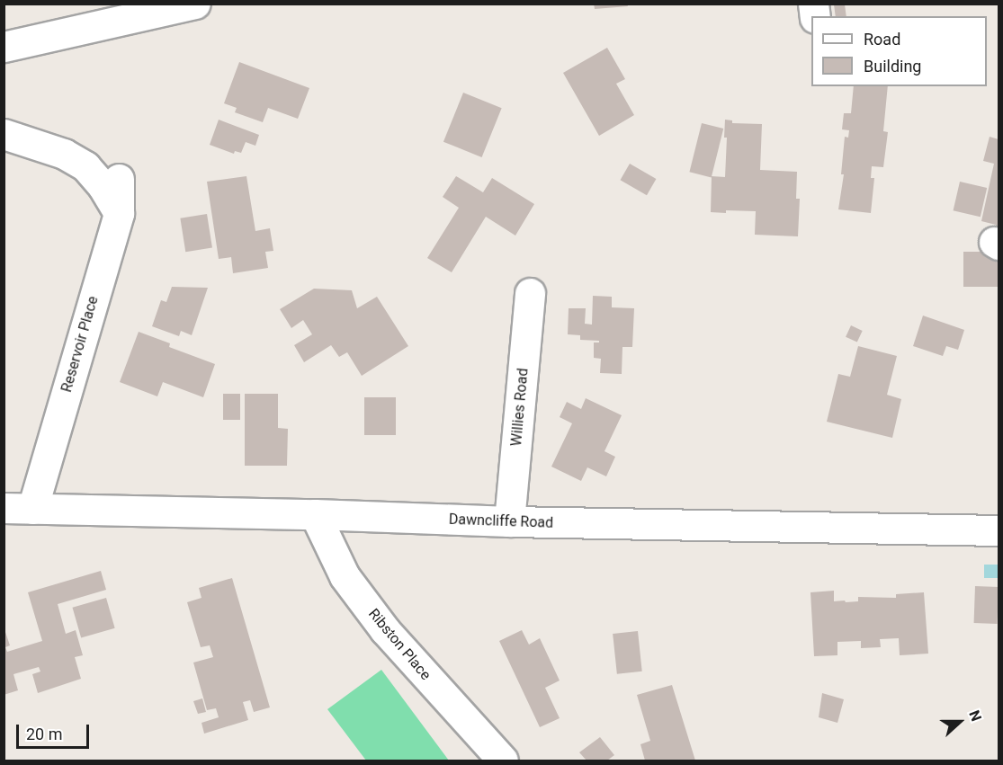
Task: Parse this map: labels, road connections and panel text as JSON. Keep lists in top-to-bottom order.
{
  "streets": {
    "street": [
      "Reservoir Place",
      "Willies Road",
      "Dawncliffe Road",
      "Ribston Place"
    ]
  },
  "crossings": [
    ["Reservoir Place", "Dawncliffe Road"],
    ["Willies Road", "Dawncliffe Road"],
    ["Dawncliffe Road", "Ribston Place"]
  ],
  "legend": ["Road", "Building"],
  "scale_bar": "20 m",
  "north": "right"
}
